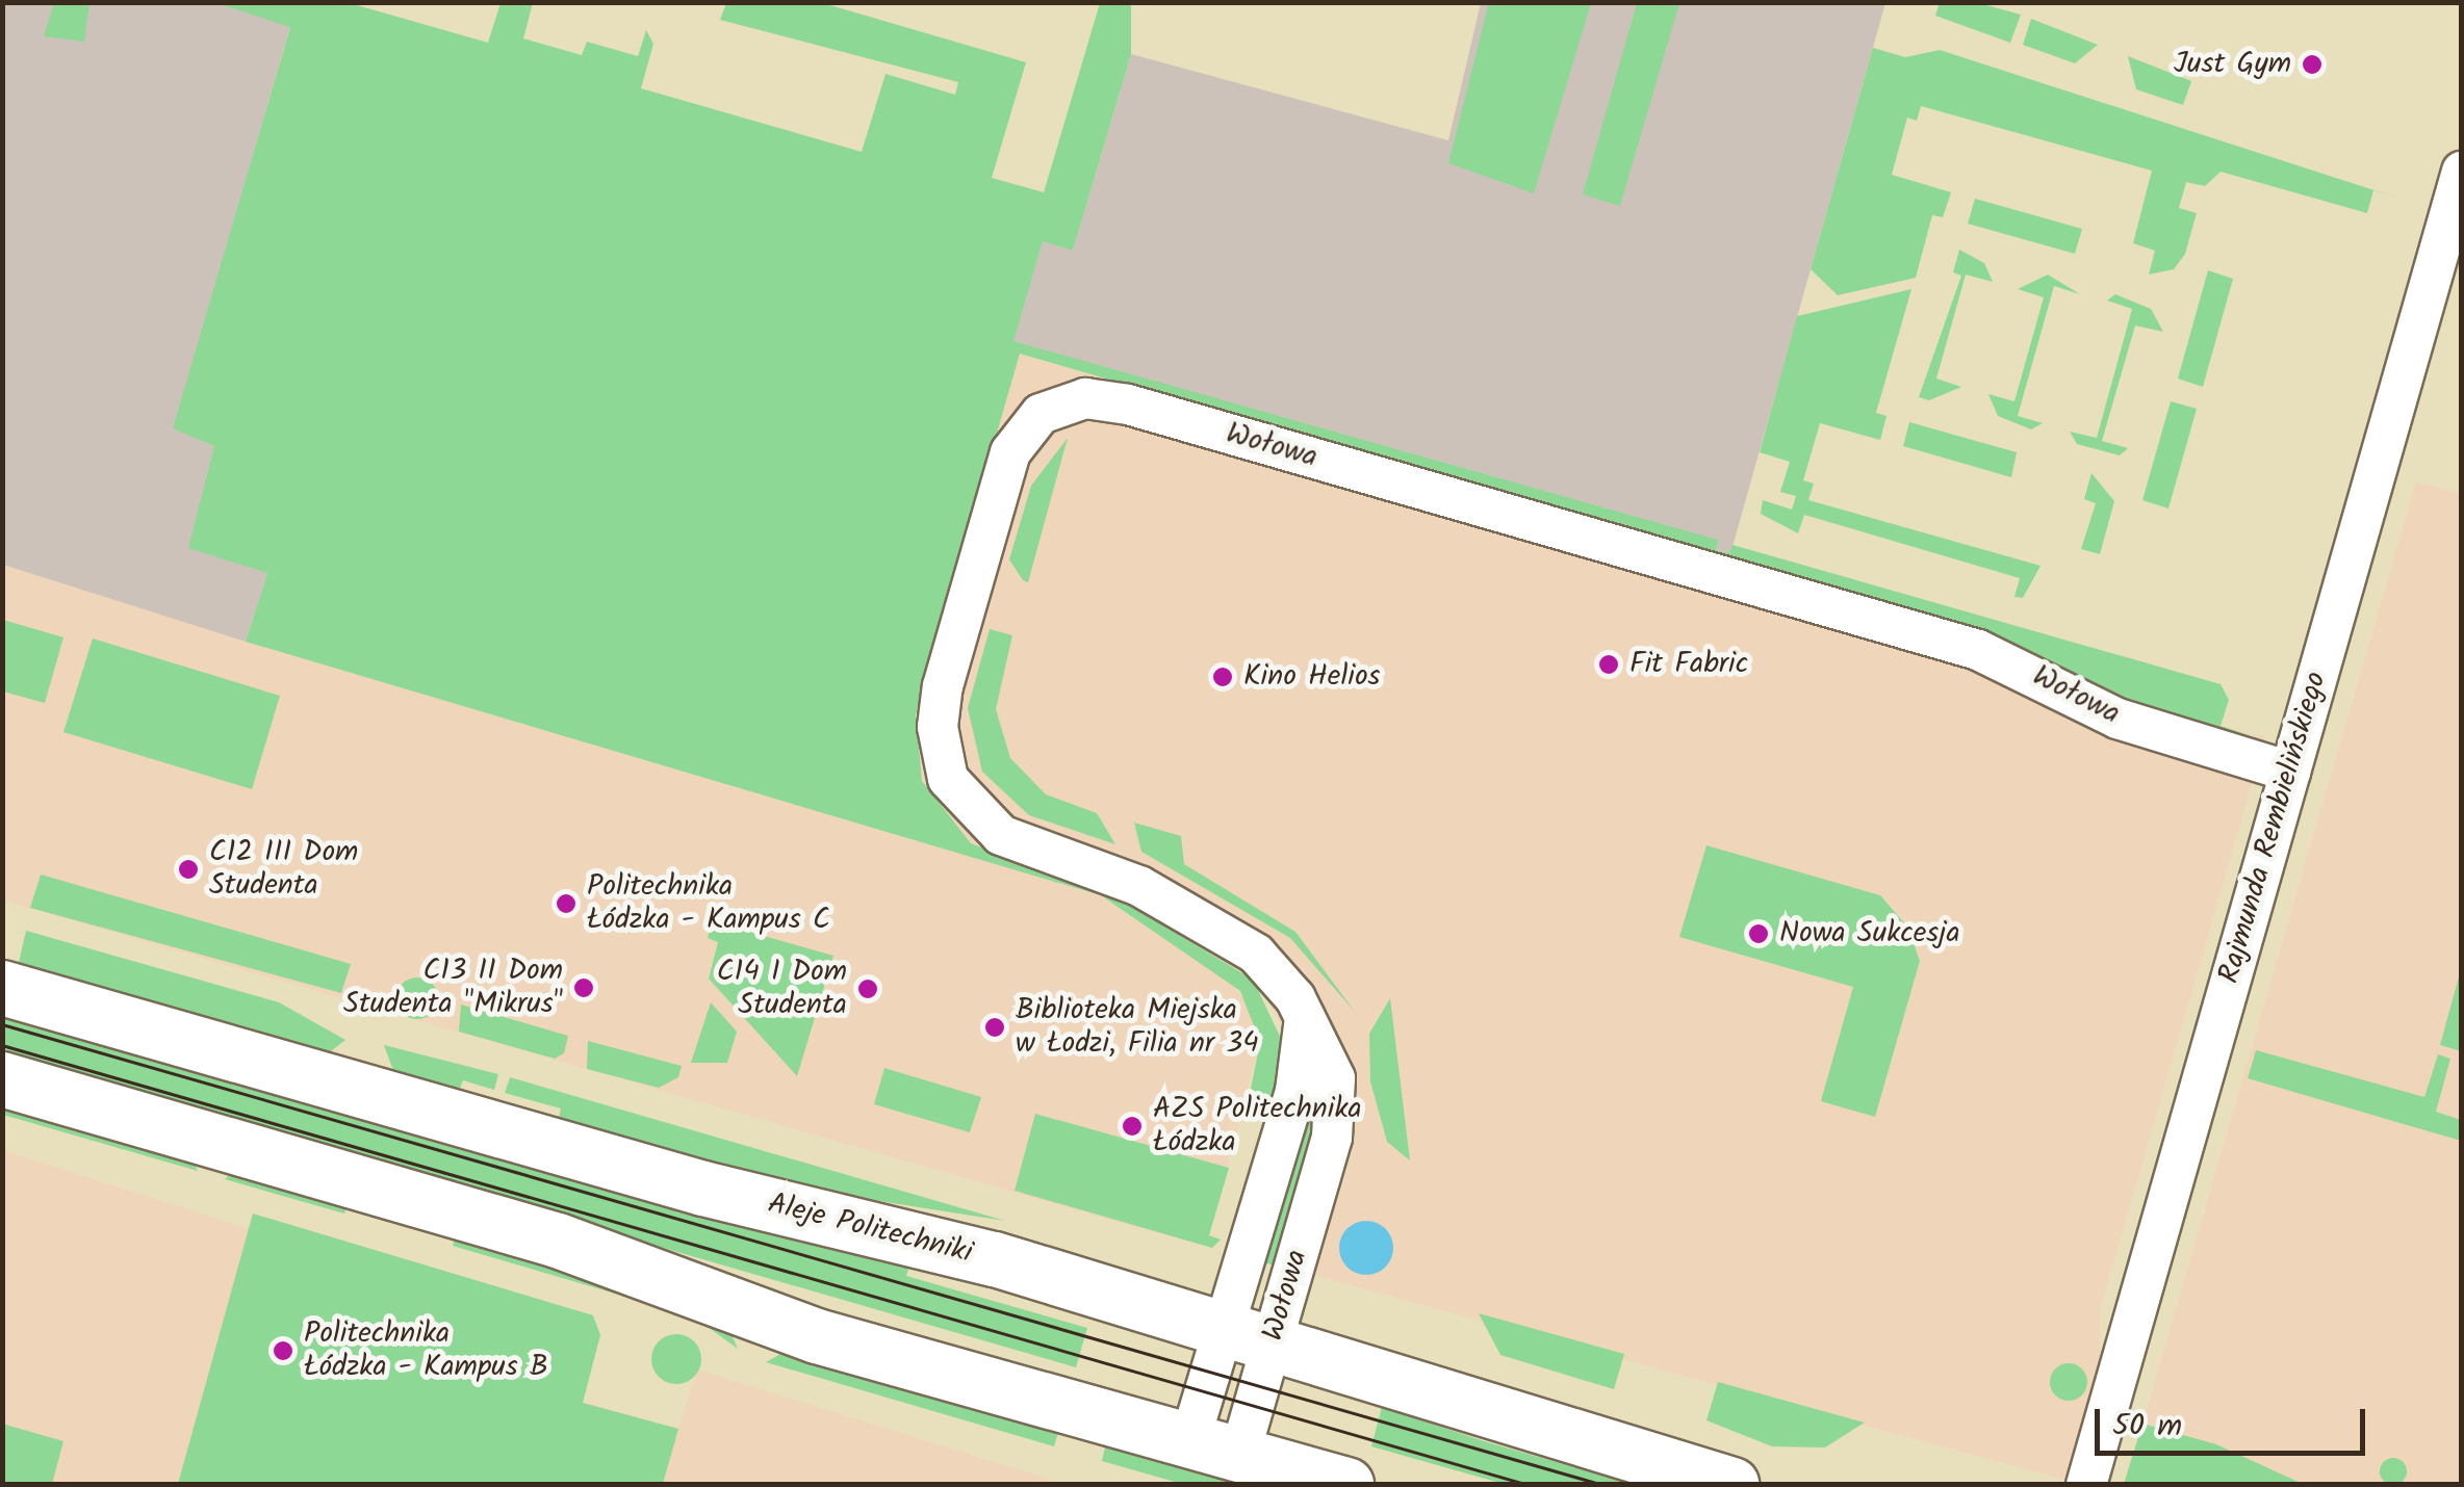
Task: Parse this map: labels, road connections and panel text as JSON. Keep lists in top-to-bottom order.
{
  "streets": {
    "main road": ["Aleje Politechniki"],
    "street": ["Wołowa", "Rajmunda Rembielińskiego"]
  },
  "crossings": [
    ["Wołowa", "Rajmunda Rembielińskiego"],
    ["Wołowa", "Aleje Politechniki"]
  ],
  "places": [
    "Just Gym",
    "Fit Fabric",
    "Kino Helios",
    "C12 III Dom Studenta",
    "Politechnika Łódzka - Kampus C",
    "Nowa Sukcesja",
    "C13 II Dom Studenta \"Mikrus\"",
    "C14 I Dom Studenta",
    "Biblioteka Miejska w Łodzi, Filia nr 34",
    "AZS Politechnika Łódzka",
    "Politechnika Łódzka - Kampus B"
  ],
  "scale_bar": "50 m"
}
